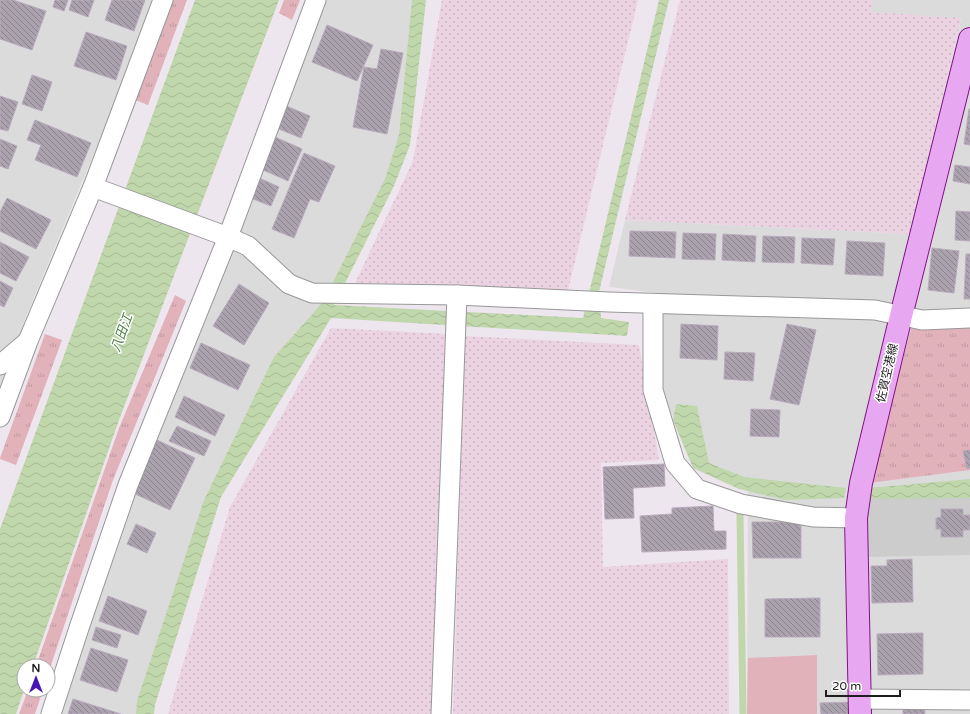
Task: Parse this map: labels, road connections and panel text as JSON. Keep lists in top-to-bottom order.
{
  "streets": {
    "main road": ["佐賀空港線"]
  },
  "water": ["八田江"],
  "scale_bar": "20 m",
  "north": "top"
}
